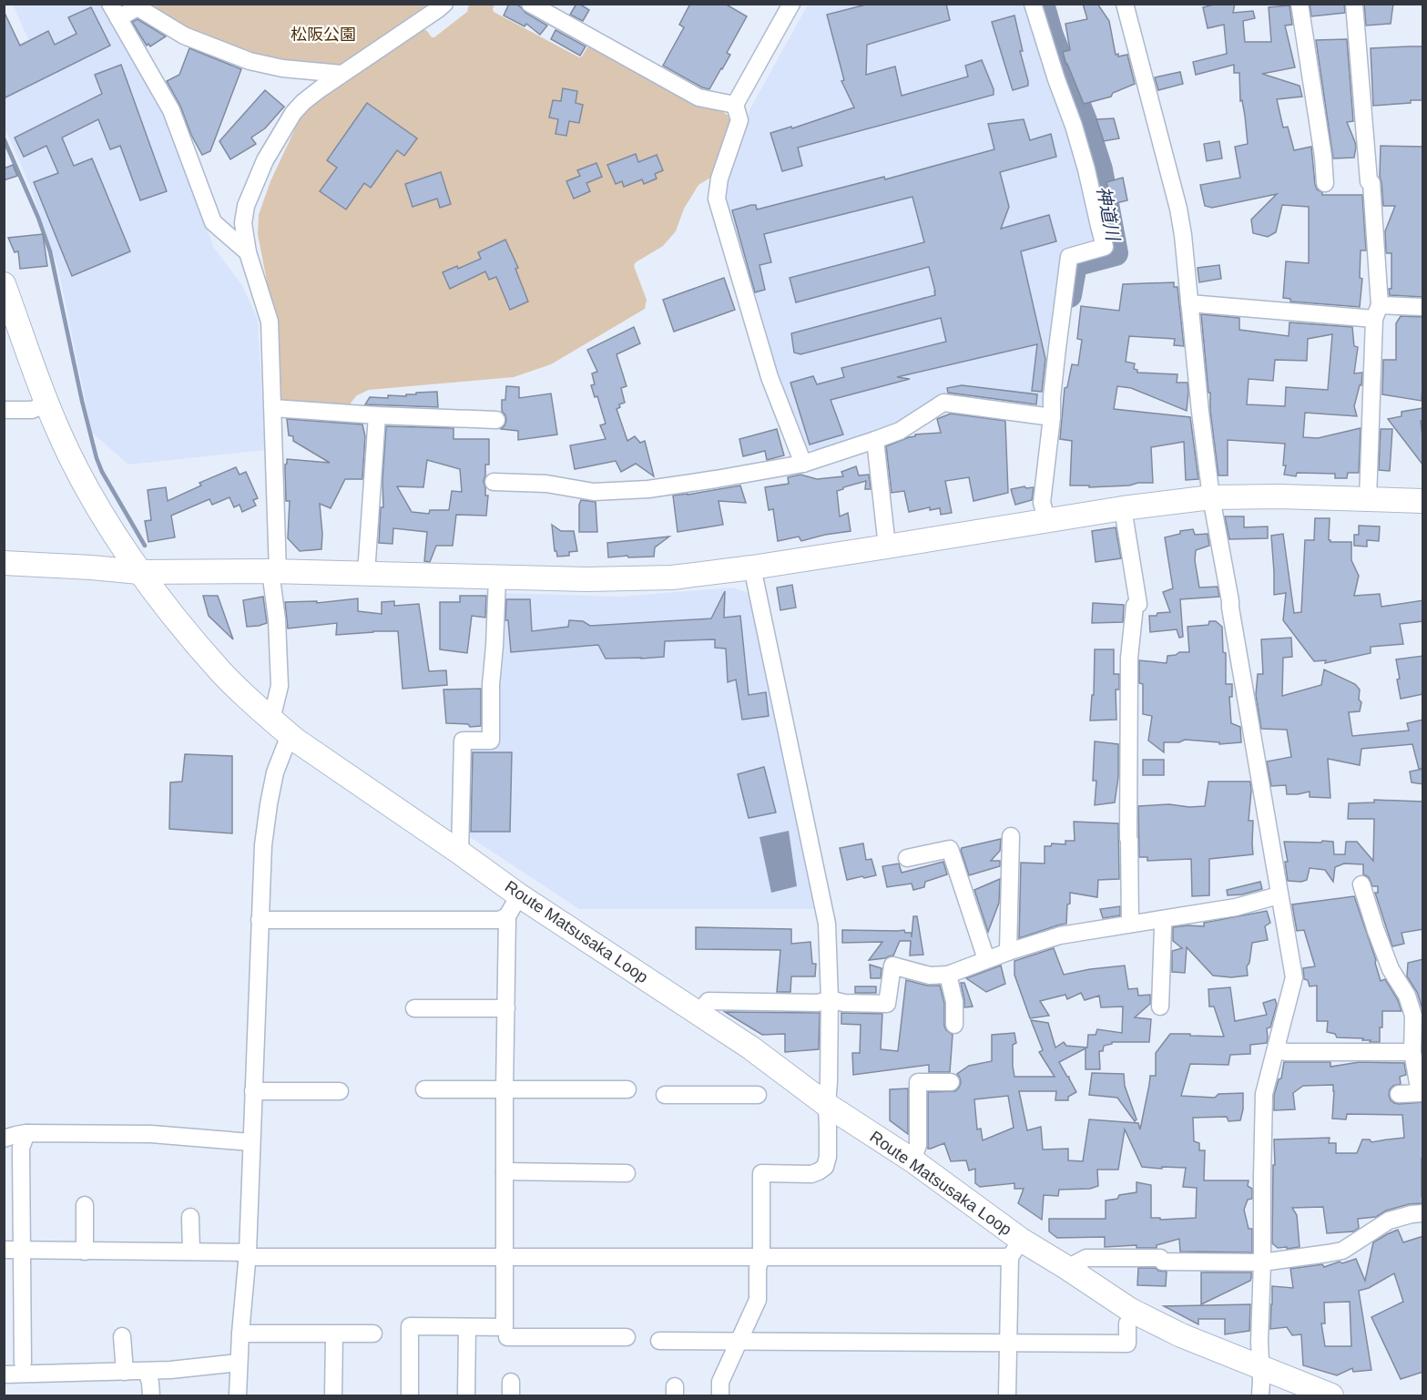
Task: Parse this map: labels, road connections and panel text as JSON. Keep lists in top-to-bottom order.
{
  "streets": {
    "main road": ["Route Matsusaka Loop"]
  },
  "water": ["神道川"],
  "parks": ["松阪公園"]
}
